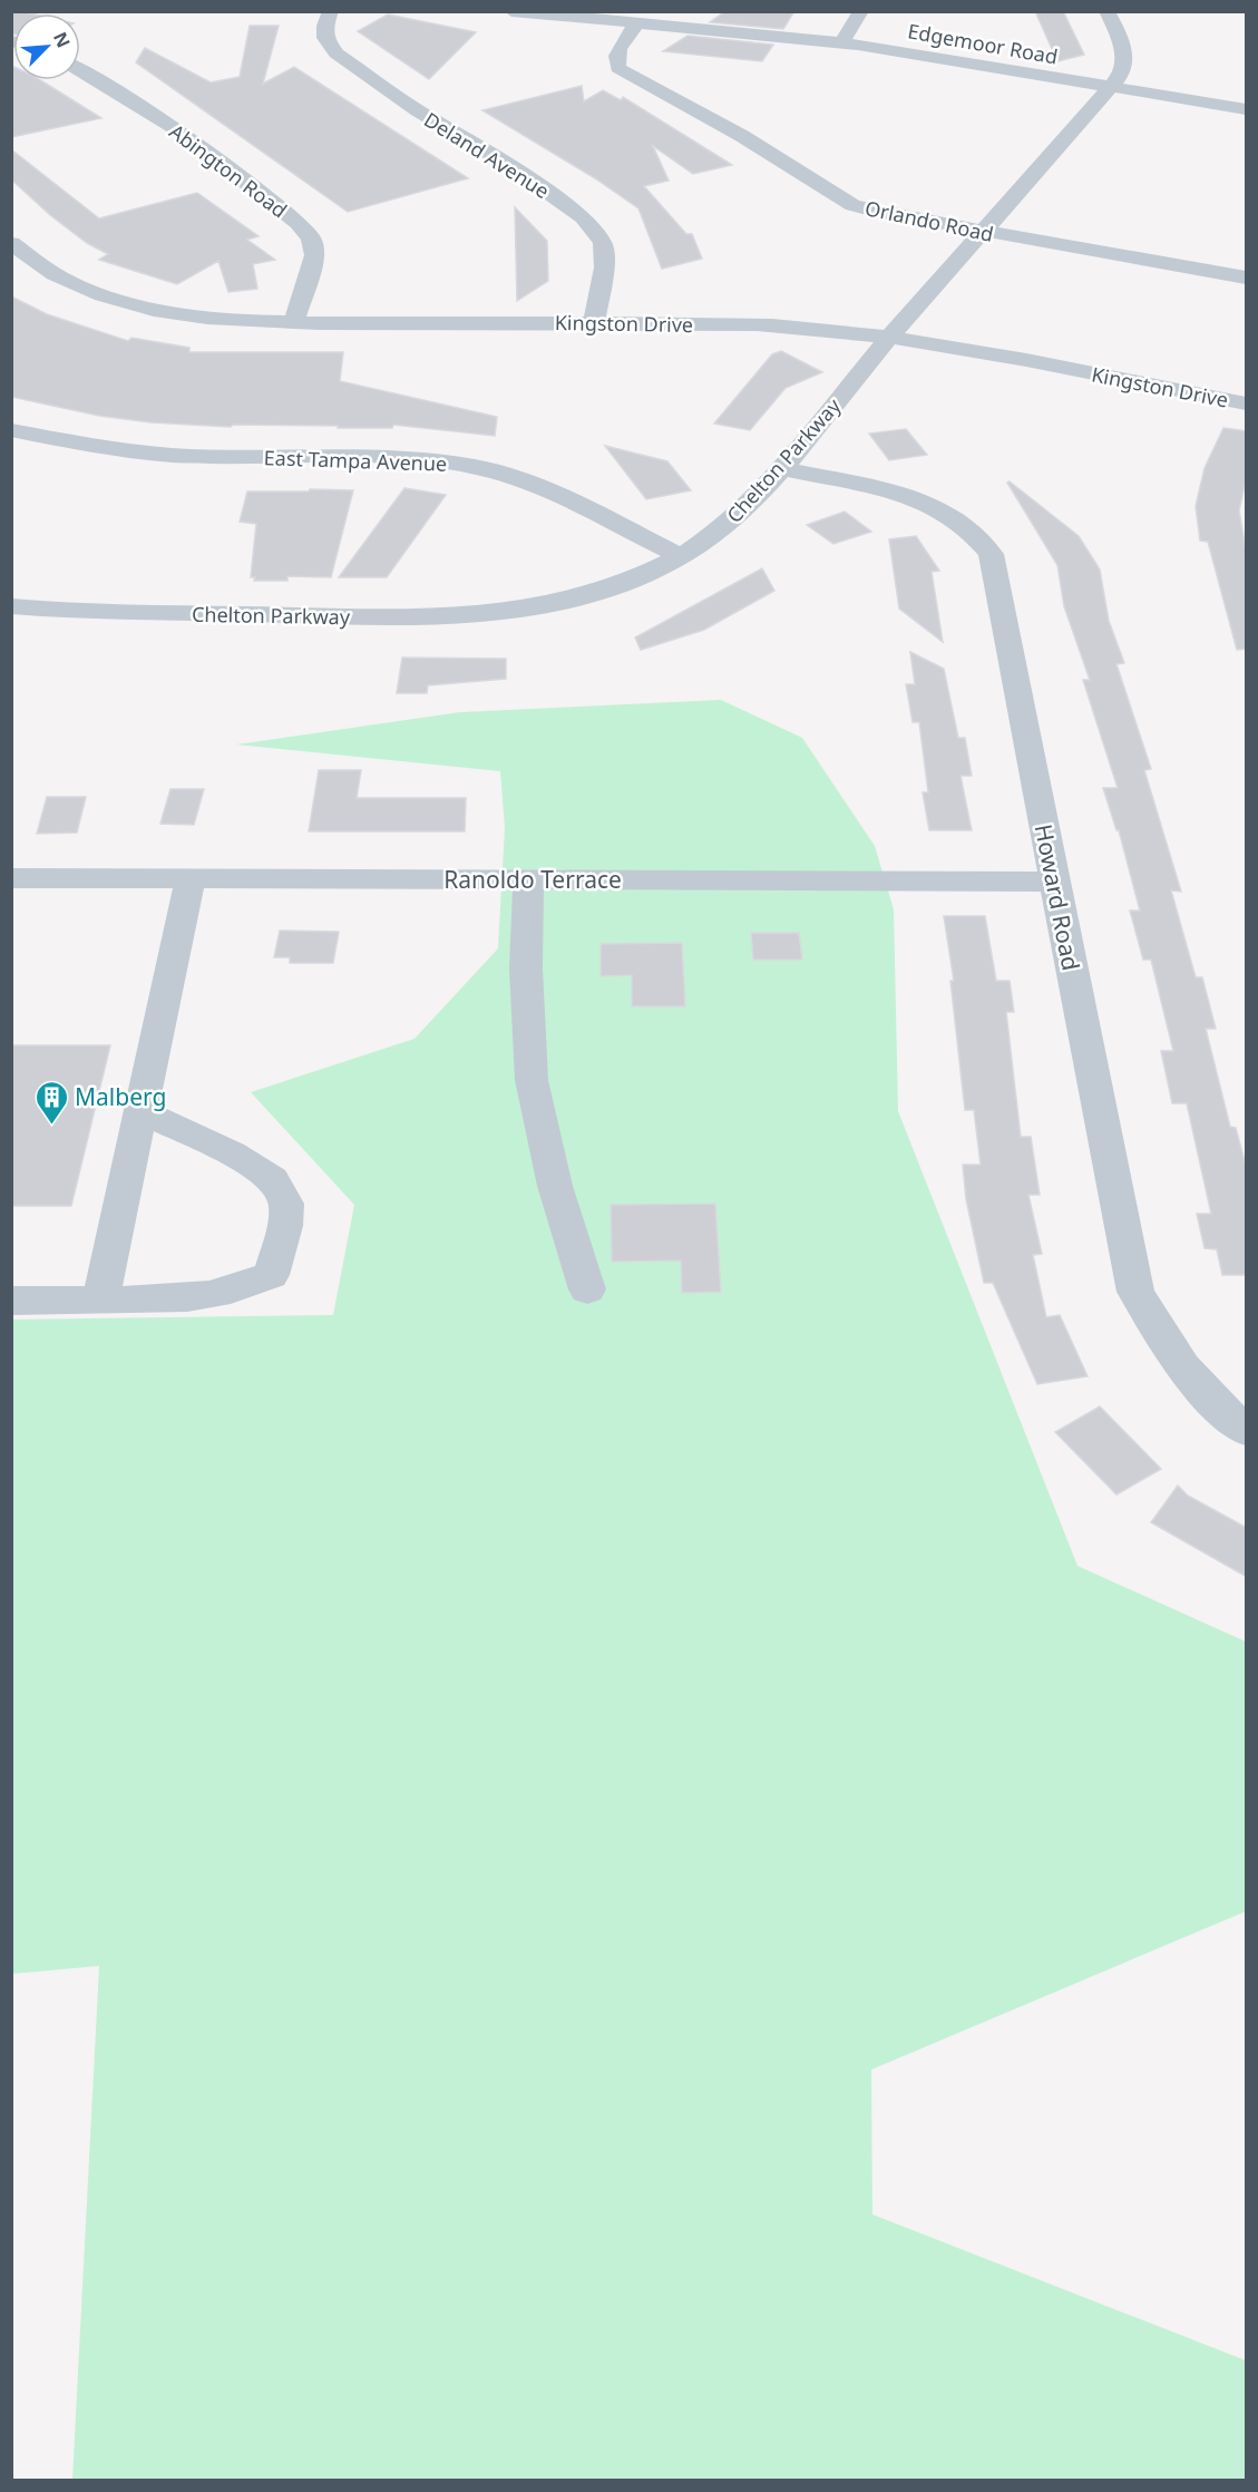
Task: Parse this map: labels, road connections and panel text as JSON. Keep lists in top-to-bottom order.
{
  "streets": {
    "street": [
      "Edgemoor Road",
      "Deland Avenue",
      "Abington Road",
      "Orlando Road",
      "Kingston Drive",
      "East Tampa Avenue",
      "Chelton Parkway",
      "Ranoldo Terrace",
      "Howard Road"
    ]
  },
  "crossings": [
    ["Edgemoor Road", "Orlando Road"],
    ["Edgemoor Road", "Chelton Parkway"],
    ["Deland Avenue", "Kingston Drive"],
    ["Abington Road", "Kingston Drive"],
    ["Orlando Road", "Chelton Parkway"],
    ["Kingston Drive", "Chelton Parkway"],
    ["East Tampa Avenue", "Chelton Parkway"],
    ["Chelton Parkway", "Howard Road"],
    ["Ranoldo Terrace", "Howard Road"]
  ],
  "places": {
    "building": ["Malberg"]
  },
  "north": "top right"
}
